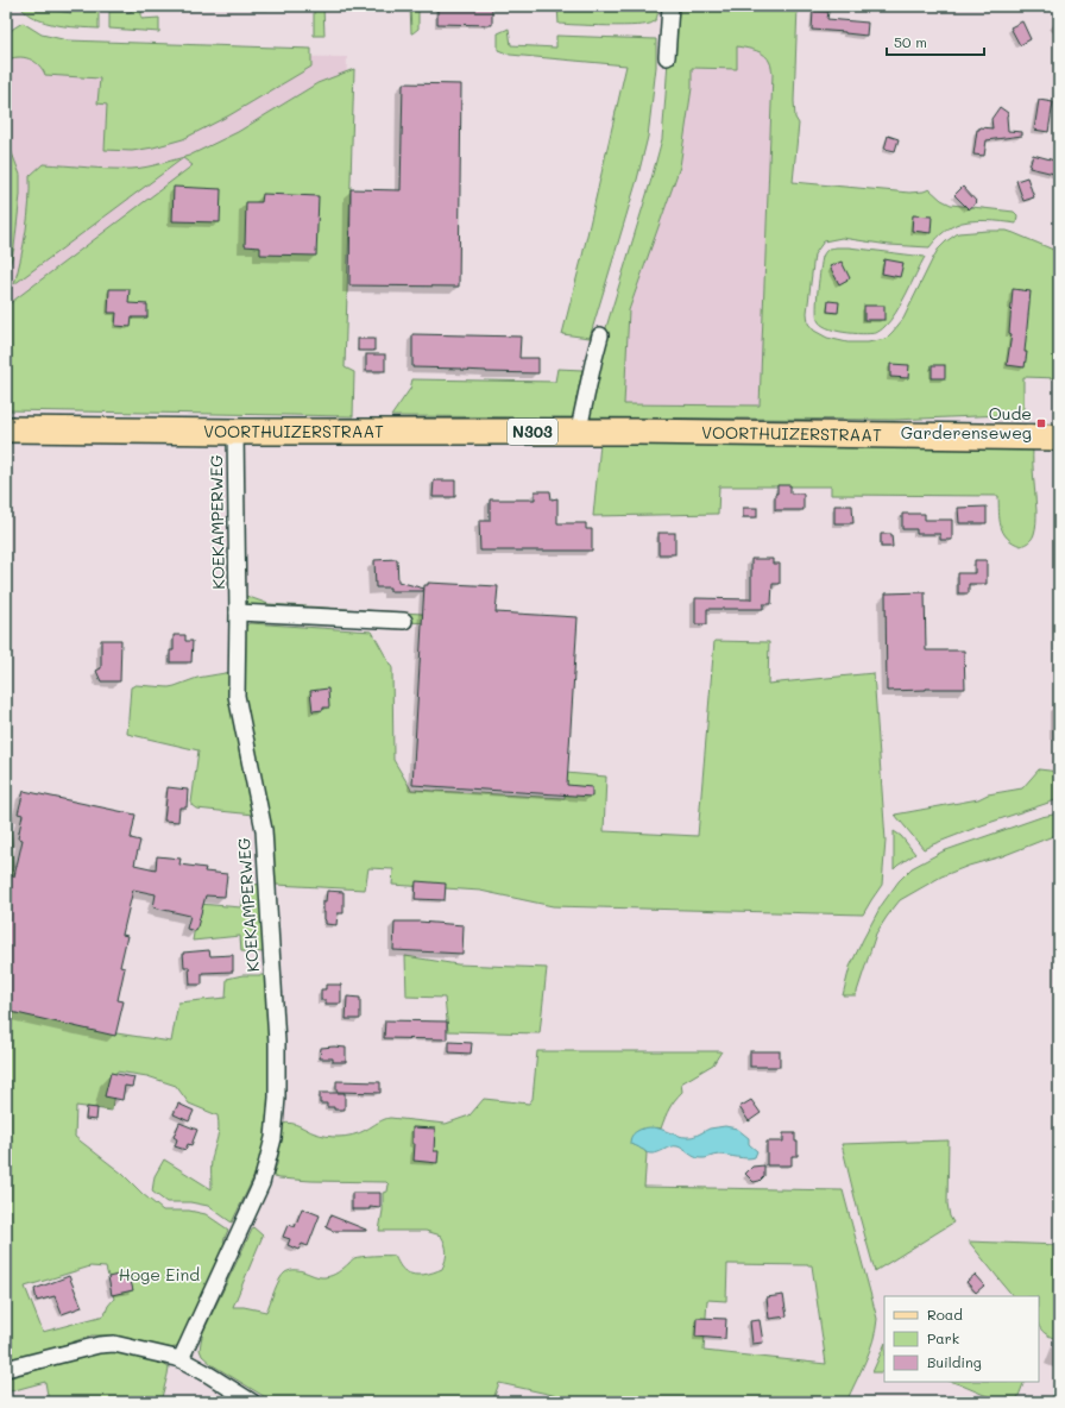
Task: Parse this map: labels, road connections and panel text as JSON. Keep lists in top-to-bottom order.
{
  "streets": {
    "main road": ["VOORTHUIZERSTRAAT", "N303"],
    "street": ["KOEKAMPERWEG"]
  },
  "crossings": [
    ["VOORTHUIZERSTRAAT", "KOEKAMPERWEG"]
  ],
  "parks": ["Hoge Eind"],
  "places": {
    "transit": ["Oude Garderenseweg"]
  },
  "legend": ["Road", "Park", "Building"],
  "scale_bar": "50 m"
}
